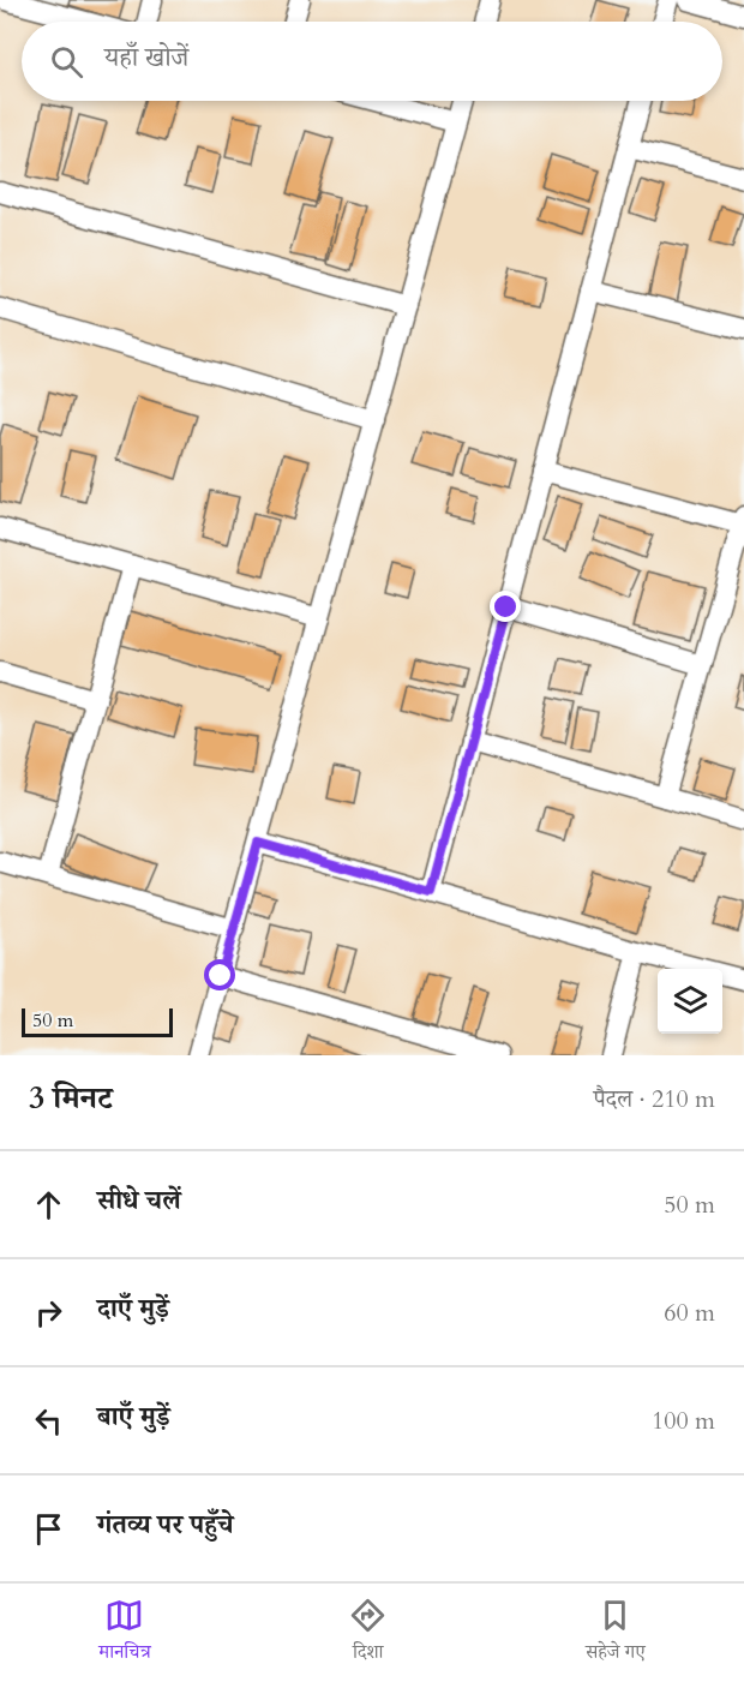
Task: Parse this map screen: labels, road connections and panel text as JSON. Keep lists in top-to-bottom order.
{
  "scale_bar": "50 m",
  "page": {
    "search": "यहाँ खोजें",
    "scale": "50 m",
    "heading": ["3 मिनट", "पैदल · 210 m"],
    "list": [
      ["सीधे चलें", "50 m"],
      ["दाएँ मुड़ें", "60 m"],
      ["बाएँ मुड़ें", "100 m"],
      "गंतव्य पर पहुँचे"
    ],
    "nav": ["मानचित्र", "दिशा", "सहेजे गए"]
  }
}
